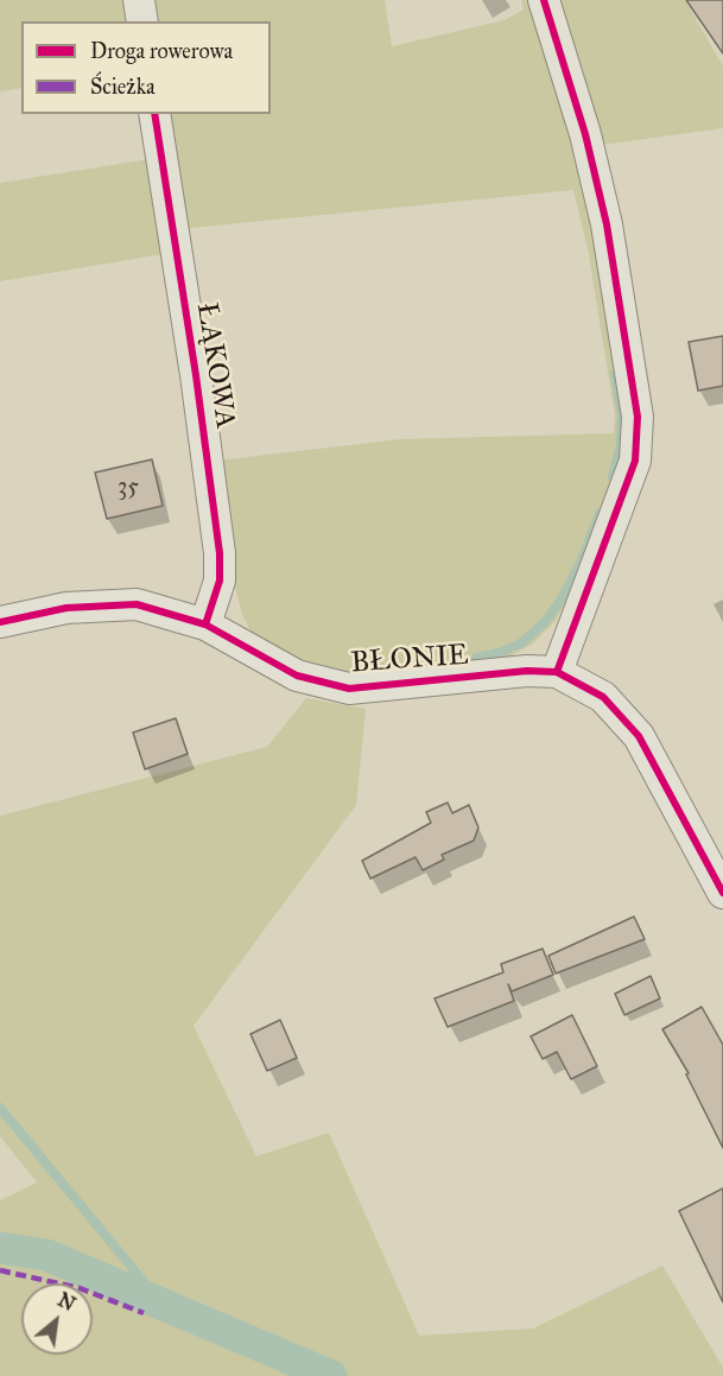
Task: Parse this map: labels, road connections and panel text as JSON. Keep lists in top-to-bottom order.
{
  "streets": {
    "street": ["ŁĄKOWA", "BŁONIE"]
  },
  "crossings": [
    ["ŁĄKOWA", "BŁONIE"]
  ],
  "house_numbers": ["35"],
  "legend": ["Droga rowerowa", "Ścieżka"],
  "north": "top right"
}
